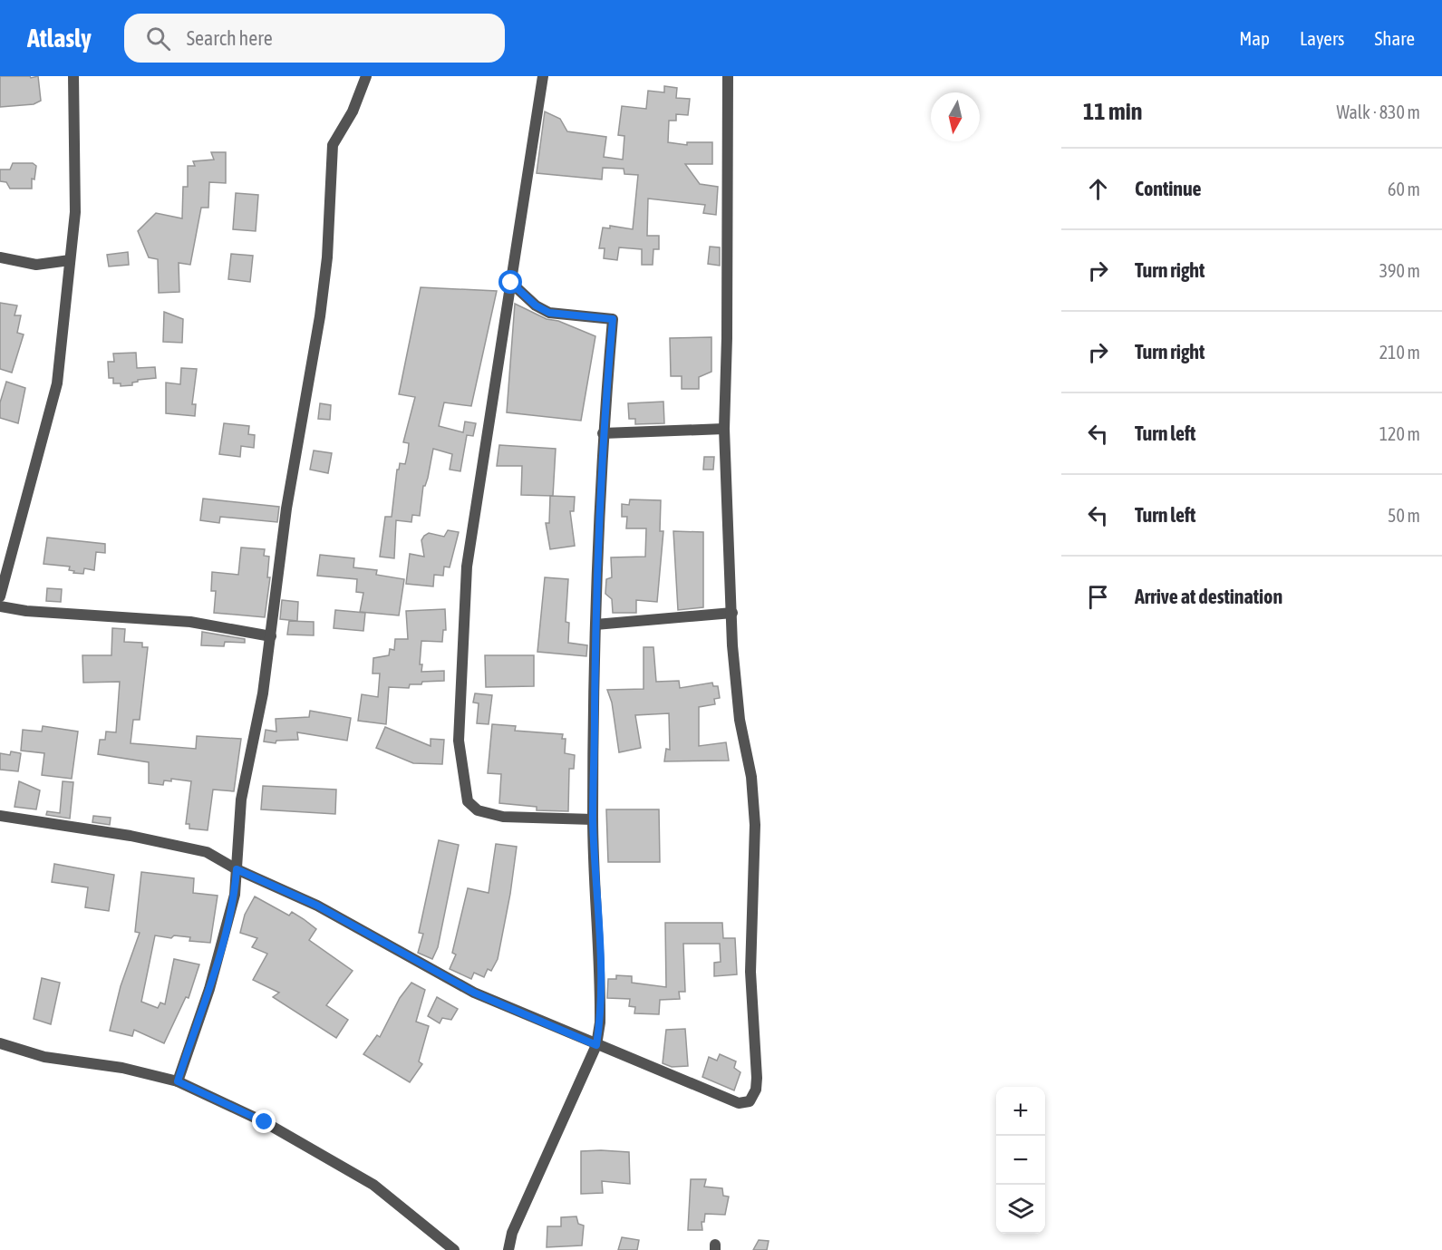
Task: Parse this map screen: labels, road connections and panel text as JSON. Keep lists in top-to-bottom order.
{
  "north": "bottom",
  "page": {
    "header": "Atlasly",
    "search": "Search here",
    "nav": ["Map", "Layers", "Share"],
    "heading": ["11 min", "Walk · 830 m"],
    "list": [
      ["Continue", "60 m"],
      ["Turn right", "390 m"],
      ["Turn right", "210 m"],
      ["Turn left", "120 m"],
      ["Turn left", "50 m"],
      "Arrive at destination"
    ],
    "map_buttons": ["+", "−"]
  }
}
